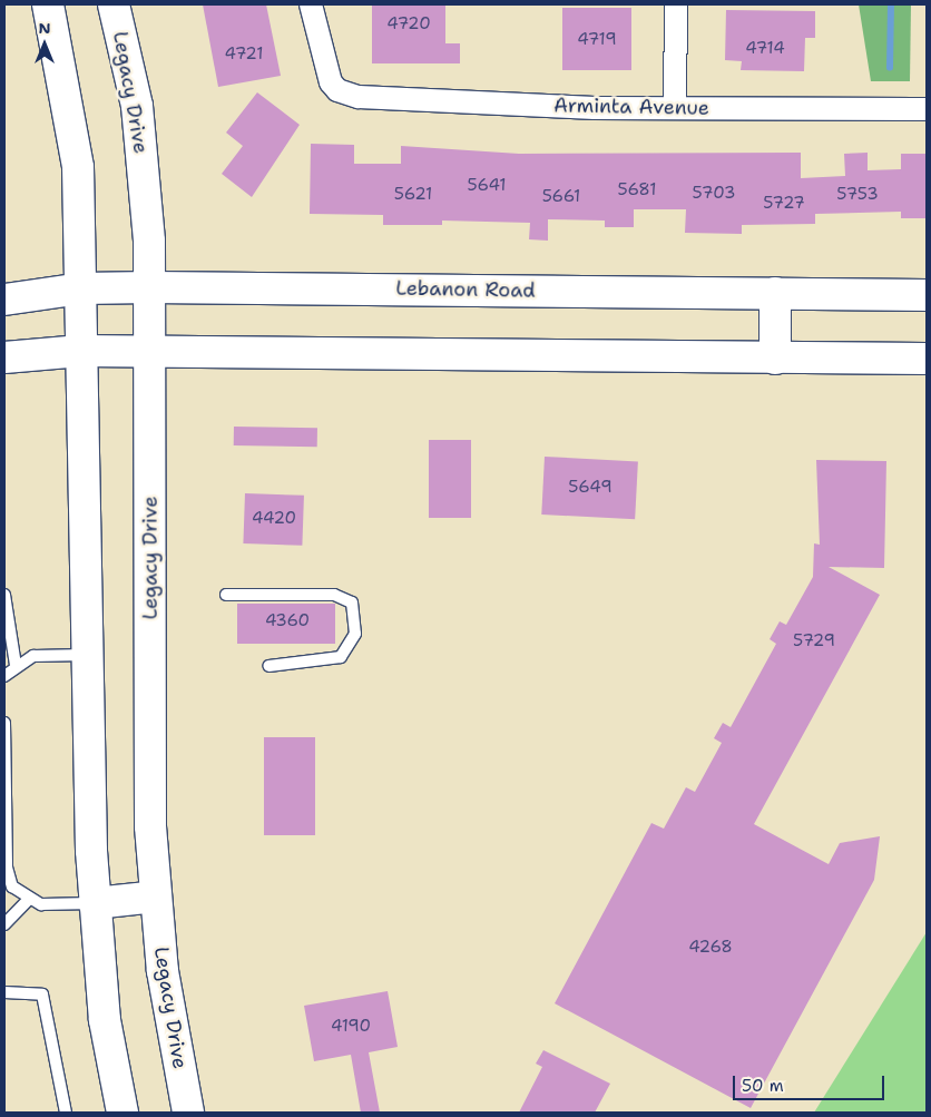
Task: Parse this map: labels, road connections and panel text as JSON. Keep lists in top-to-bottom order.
{
  "streets": {
    "main road": ["Legacy Drive", "Lebanon Road"],
    "street": ["Arminta Avenue"]
  },
  "crossings": [
    ["Legacy Drive", "Lebanon Road"]
  ],
  "house_numbers": [
    "4720",
    "4719",
    "4714",
    "4721",
    "5641",
    "5681",
    "5703",
    "5621",
    "5753",
    "5661",
    "5727",
    "5649",
    "4420",
    "4360",
    "5729",
    "4268",
    "4190"
  ],
  "scale_bar": "50 m",
  "north": "top"
}
